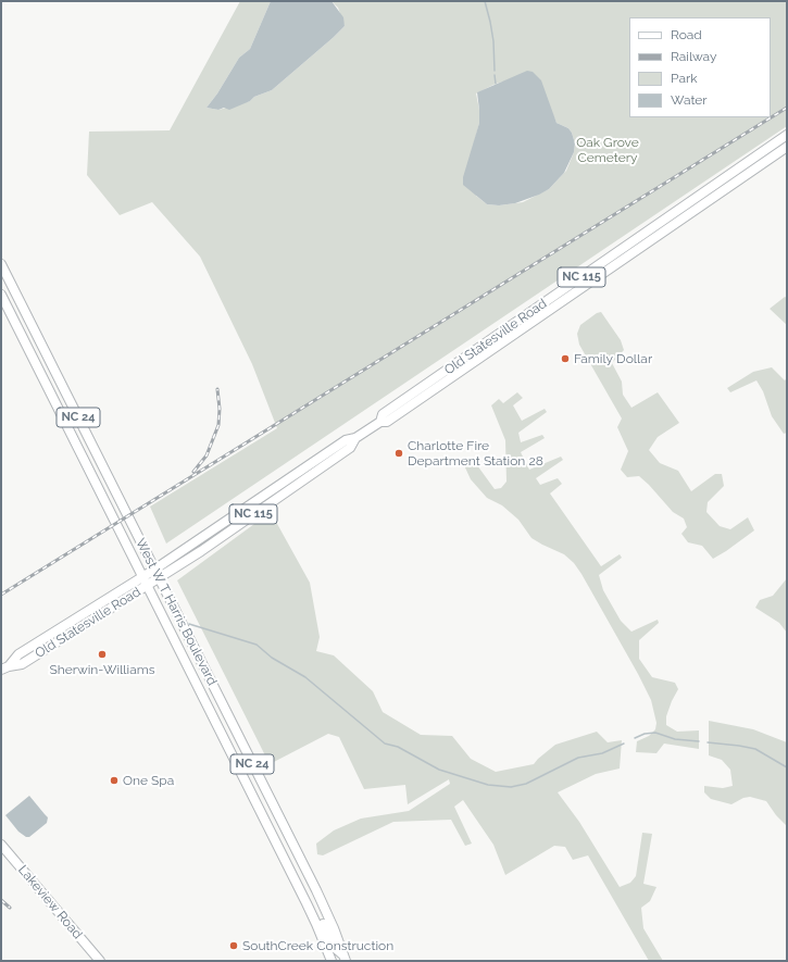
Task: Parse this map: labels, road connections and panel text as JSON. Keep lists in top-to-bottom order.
{
  "streets": {
    "main road": [
      "NC 115",
      "Old Statesville Road",
      "NC 24",
      "West W T Harris Boulevard",
      "Lakeview Road"
    ]
  },
  "crossings": [
    ["Old Statesville Road", "West W T Harris Boulevard"]
  ],
  "parks": ["Oak Grove Cemetery"],
  "places": [
    "Family Dollar",
    "Charlotte Fire Department Station 28",
    "Sherwin-Williams",
    "One Spa",
    "SouthCreek Construction"
  ],
  "legend": [
    "Road",
    "Railway",
    "Park",
    "Water"
  ]
}
